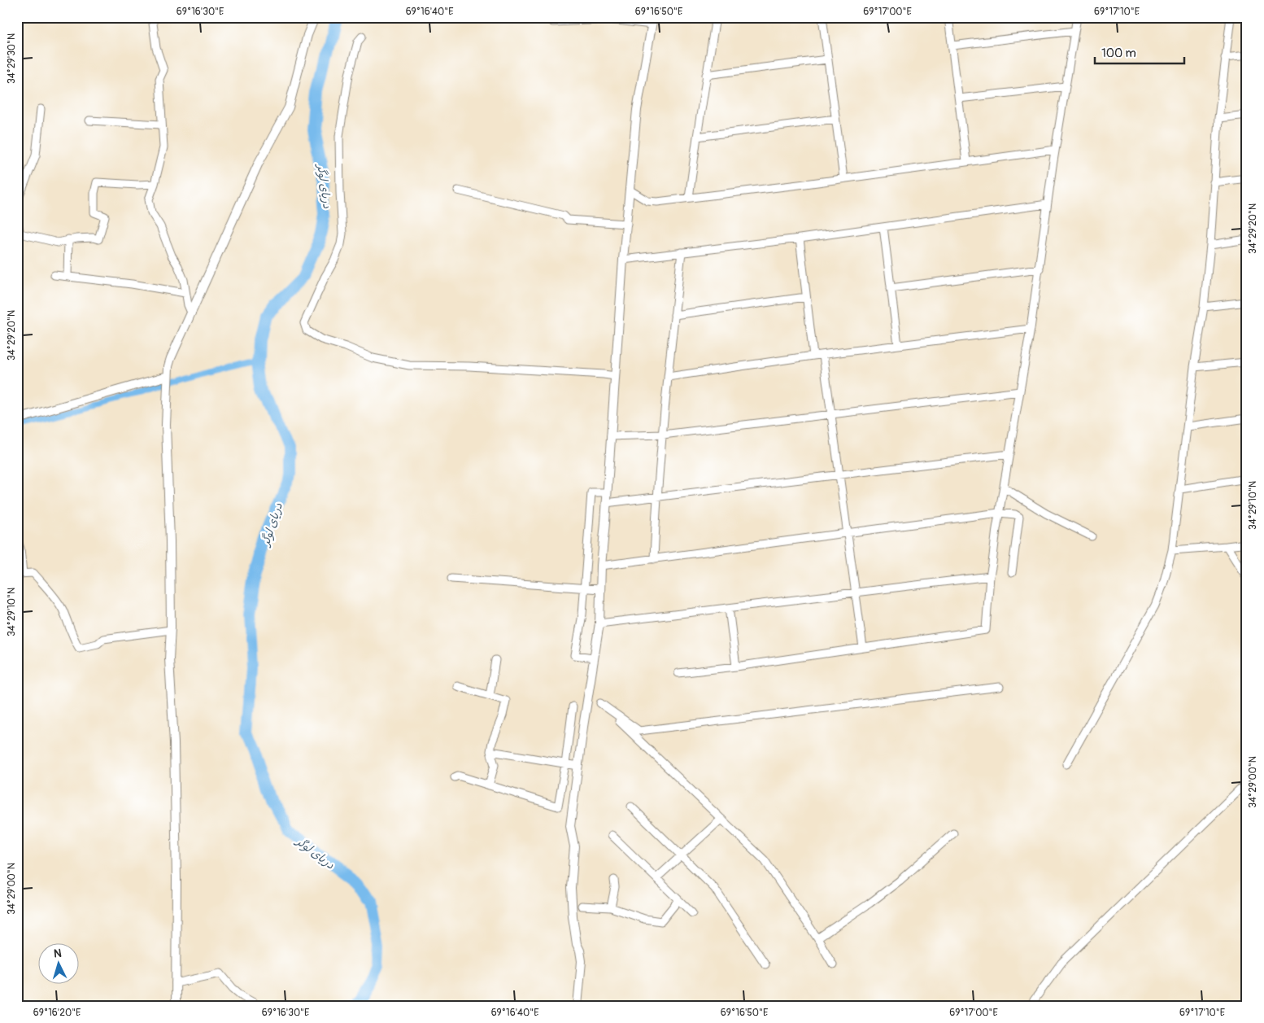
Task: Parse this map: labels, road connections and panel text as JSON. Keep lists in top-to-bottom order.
{
  "water": ["دریای لوگر"],
  "scale_bar": "100 m",
  "north": "top",
  "coordinates": [
    "69°16'30\"E",
    "69°16'40\"E",
    "69°16'50\"E",
    "69°17'00\"E",
    "69°17'10\"E",
    "34°29'30\"N",
    "34°29'20\"N",
    "34°29'10\"N",
    "34°29'00\"N",
    "69°16'20\"E"
  ]
}
